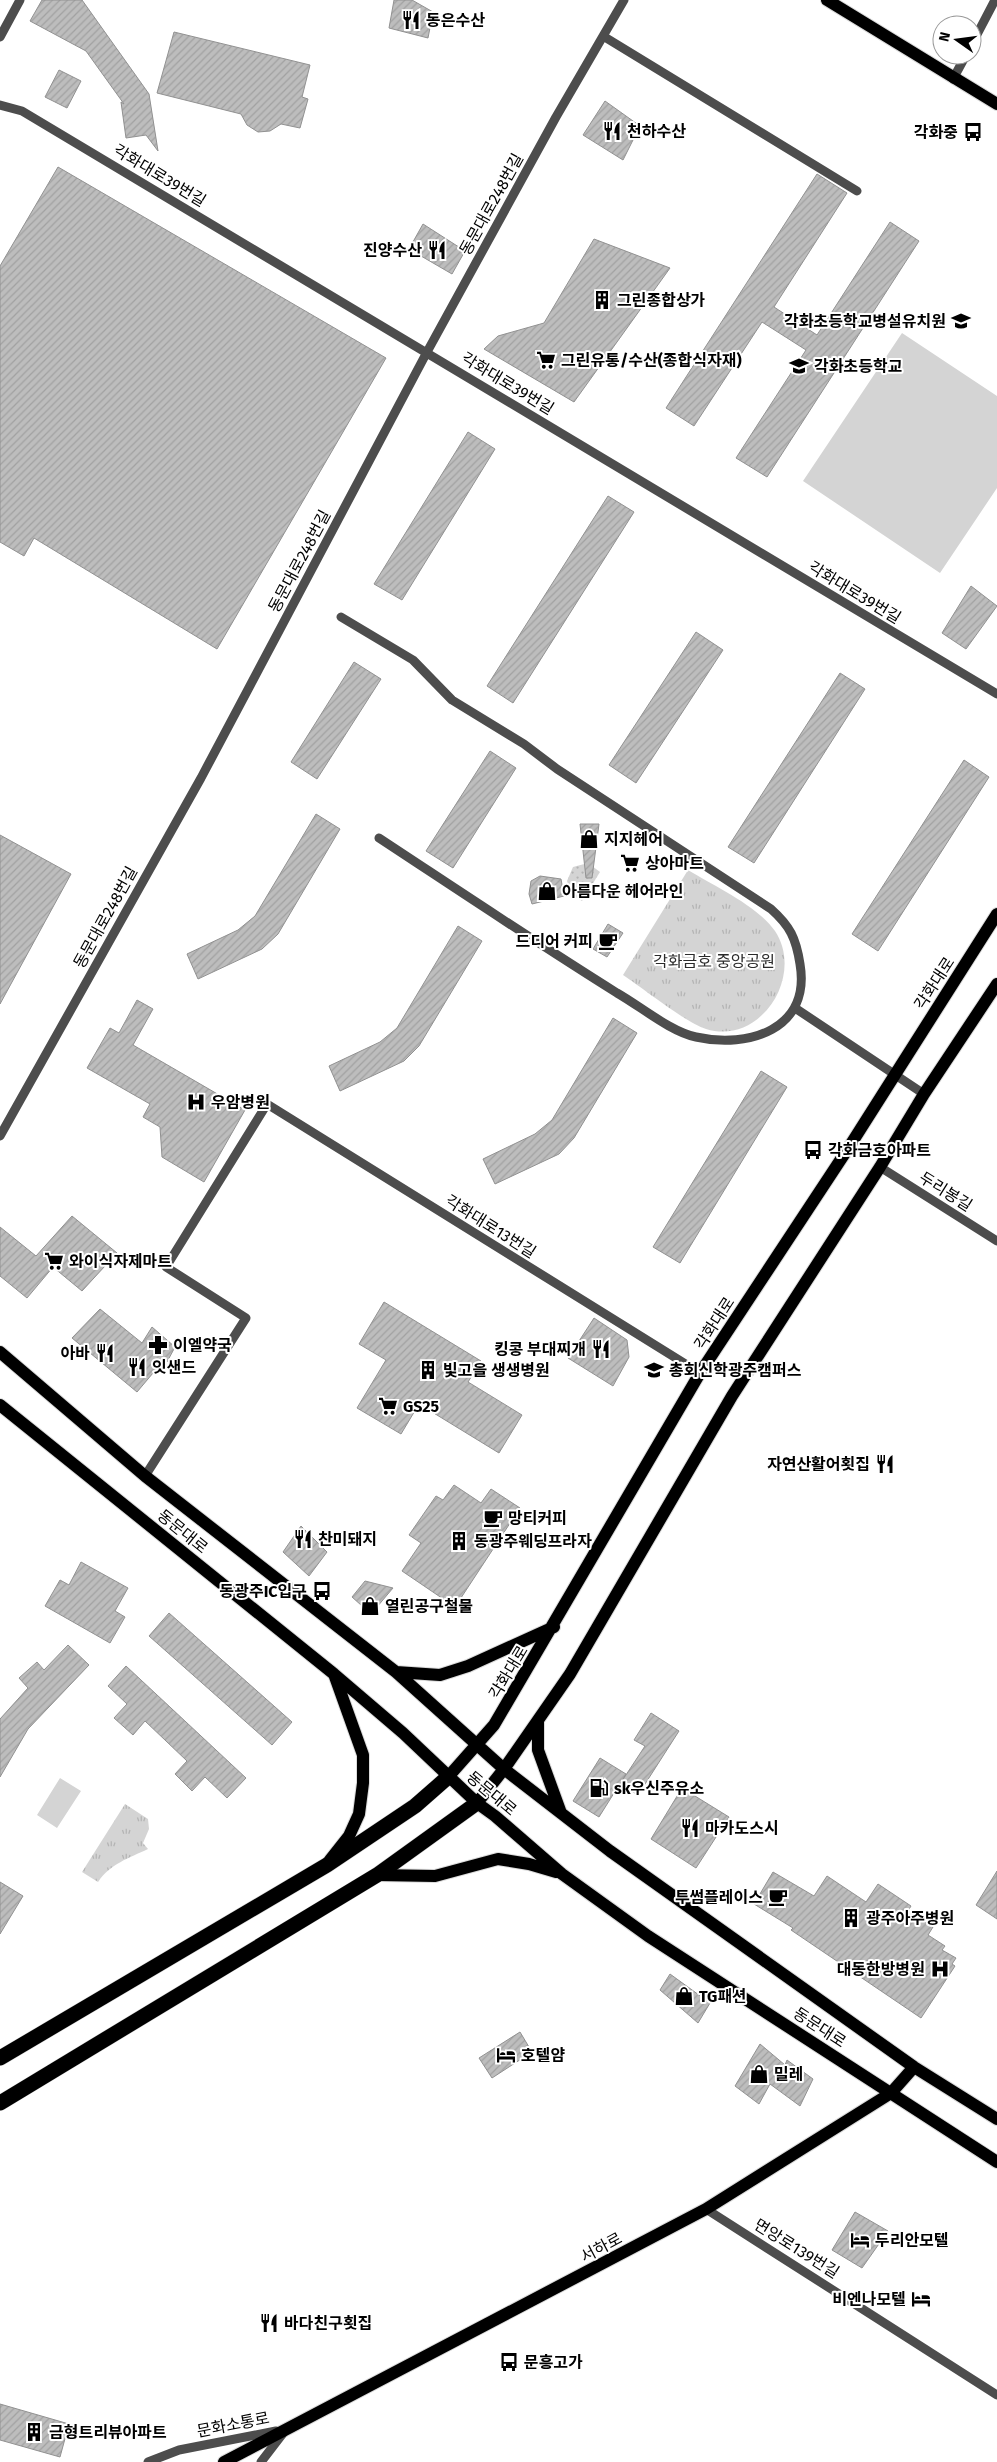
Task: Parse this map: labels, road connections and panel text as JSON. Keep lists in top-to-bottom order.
{
  "streets": {
    "main road": ["각화대로", "동문대로", "서하로"],
    "street": [
      "각화대로39번길",
      "동문대로248번길",
      "두리봉길",
      "각화대로13번길",
      "면앙로139번길",
      "문화소통로"
    ]
  },
  "crossings": [
    ["각화대로39번길", "동문대로248번길"],
    ["각화대로", "각화대로13번길"],
    ["각화대로", "동문대로"],
    ["각화대로13번길", "동문대로"],
    ["동문대로", "서하로"],
    ["서하로", "면앙로139번길"],
    ["서하로", "문화소통로"]
  ],
  "parks": ["각화금호 중앙공원"],
  "places": {
    "restaurant": [
      "동은수산",
      "천하수산",
      "진양수산",
      "킹콩 부대찌개",
      "아바",
      "잇샌드",
      "자연산활어횟집",
      "찬미돼지",
      "마카도스시",
      "바다친구횟집"
    ],
    "bus stop": [
      "각화중",
      "각화금호아파트",
      "동광주IC입구",
      "문흥고가"
    ],
    "building": [
      "그린종합상가",
      "빛고을 생생병원",
      "동광주웨딩프라자",
      "광주아주병원",
      "금형트리뷰아파트"
    ],
    "school or university": ["각화초등학교병설유치원", "각화초등학교", "총회신학광주캠퍼스"],
    "supermarket": [
      "그린유통/수산(종합식자재)",
      "상아마트",
      "와이식자제마트",
      "GS25"
    ],
    "shop": [
      "지지헤어",
      "아름다운 헤어라인",
      "열린공구철물",
      "TG패션",
      "밀레"
    ],
    "cafe": ["드디어 커피", "망티커피", "투썸플레이스"],
    "hospital": ["우암병원", "대동한방병원"],
    "pharmacy": ["이엘약국"],
    "fuel station": ["sk우신주유소"],
    "hotel": ["호텔얌", "두리안모텔", "비엔나모텔"]
  },
  "north": "left"
}
